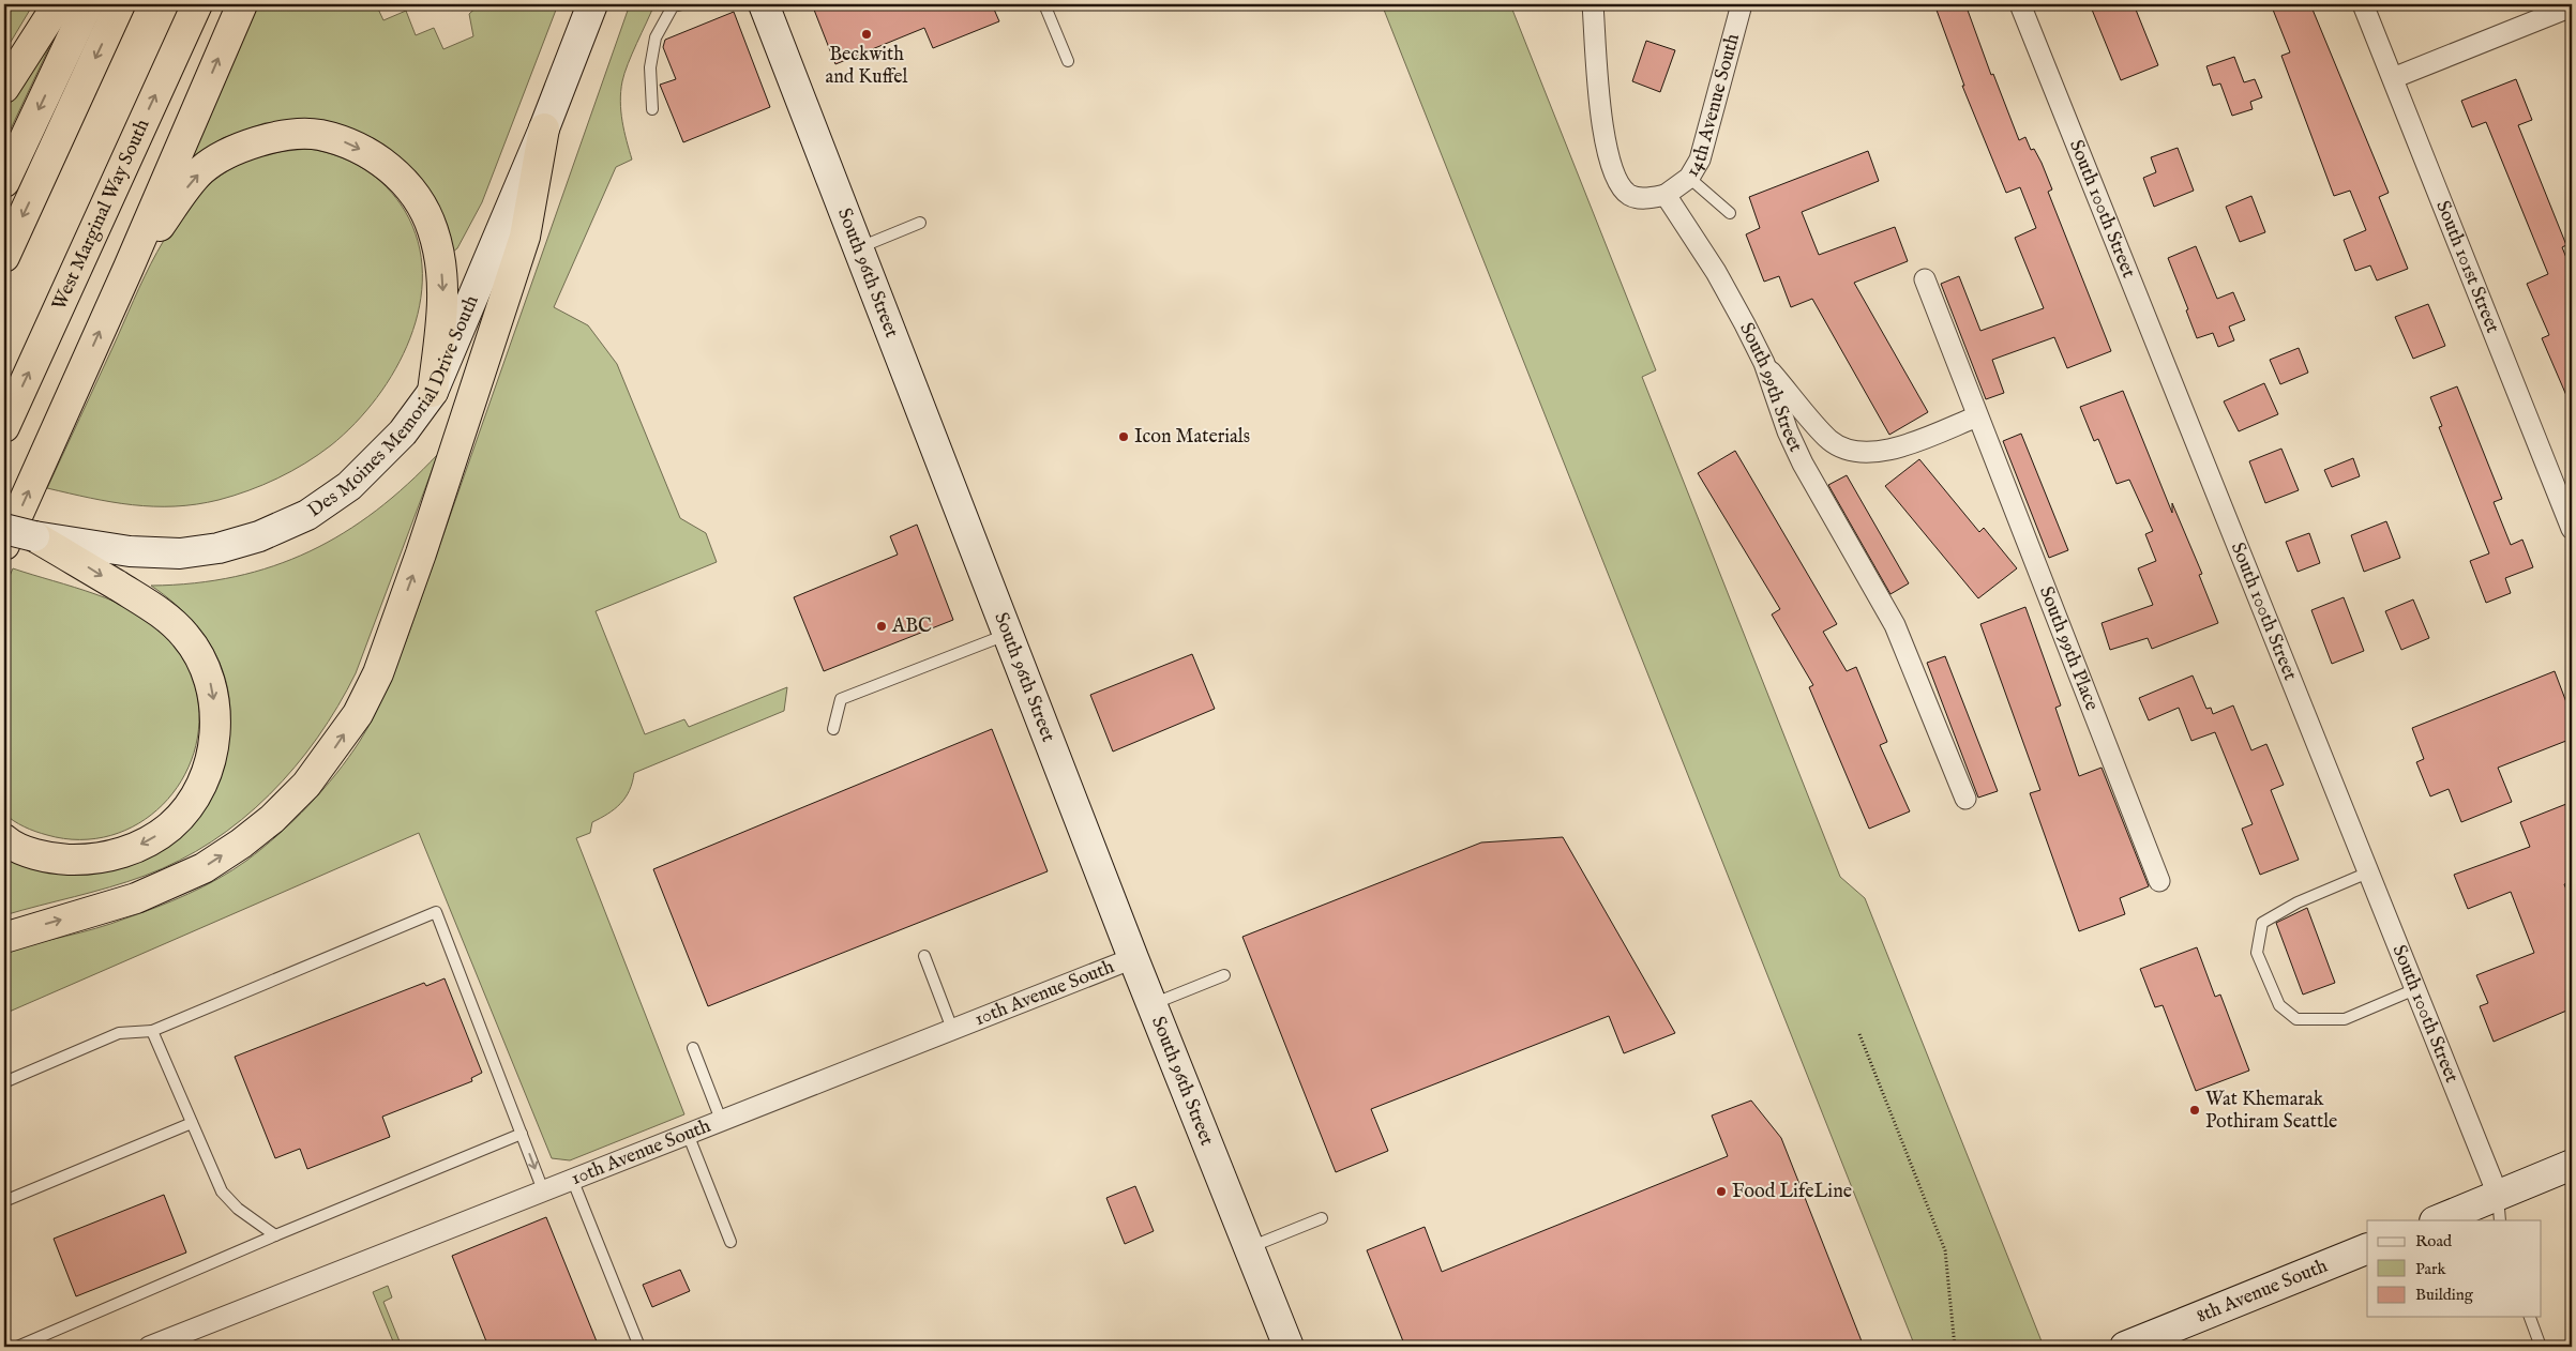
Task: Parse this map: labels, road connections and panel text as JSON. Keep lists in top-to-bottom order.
{
  "streets": {
    "highway": ["West Marginal Way South"],
    "street": [
      "14th Avenue South",
      "South 100th Street",
      "South 101st Street",
      "South 96th Street",
      "South 99th Street",
      "Des Moines Memorial Drive South",
      "South 99th Place",
      "10th Avenue South",
      "8th Avenue South"
    ]
  },
  "crossings": [
    ["14th Avenue South", "South 99th Street"],
    ["South 96th Street", "10th Avenue South"]
  ],
  "places": [
    "Beckwith and Kuffel",
    "Icon Materials",
    "ABC",
    "Wat Khemarak Pothiram Seattle",
    "Food LifeLine"
  ],
  "legend": ["Road", "Park", "Building"]
}
